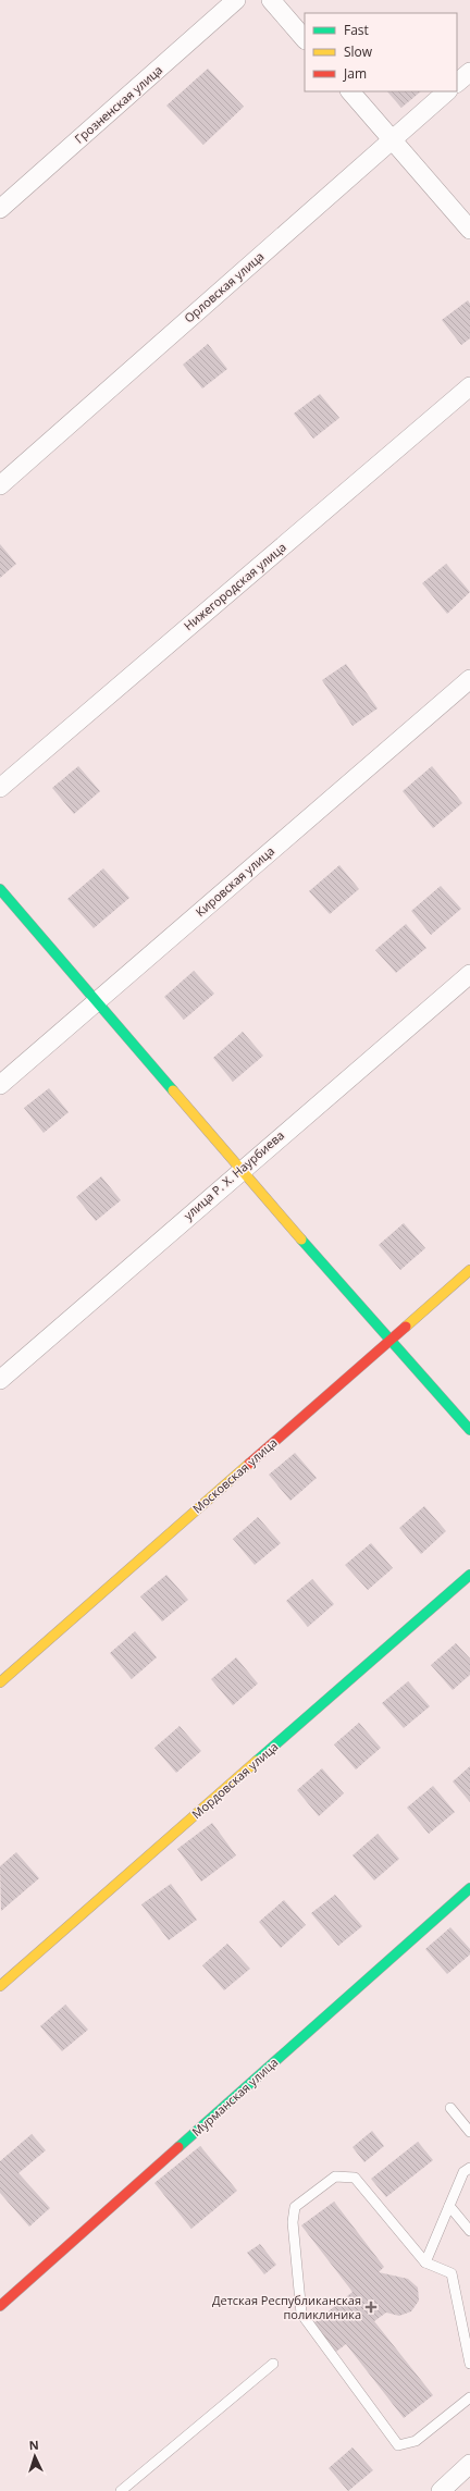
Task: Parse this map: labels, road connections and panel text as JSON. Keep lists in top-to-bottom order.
{
  "streets": {
    "street": [
      "Грозненская улица",
      "Орловская улица",
      "Нижегородская улица",
      "Кировская улица",
      "улица Р. Х. Наурбиева",
      "Московская улица",
      "Мордовская улица",
      "Мурманская улица"
    ]
  },
  "places": {
    "health": ["Детская Республиканская поликлиника"]
  },
  "legend": ["Fast", "Slow", "Jam"],
  "north": "top"
}
